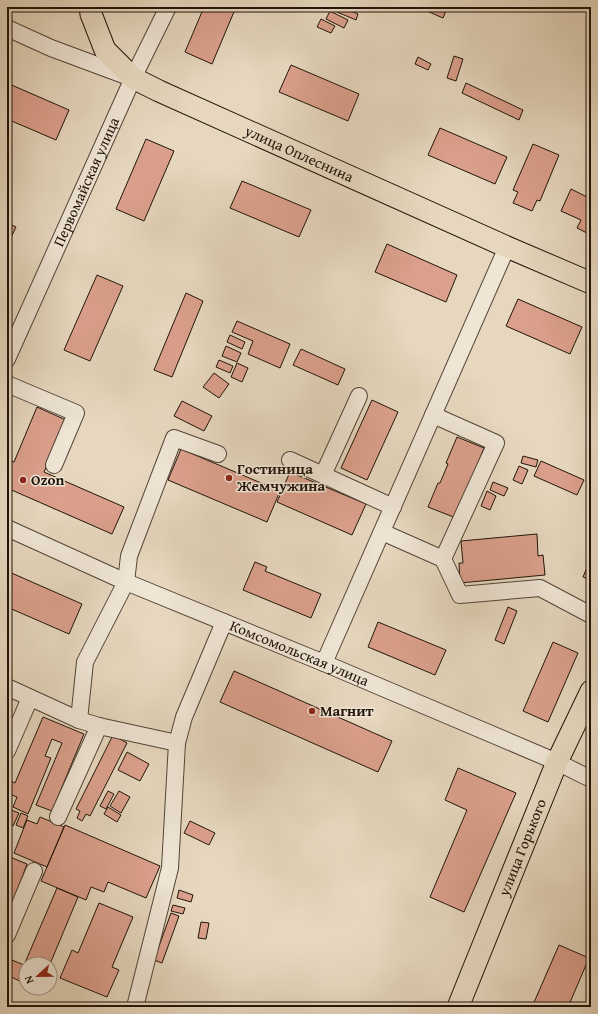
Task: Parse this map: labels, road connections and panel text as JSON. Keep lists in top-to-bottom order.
{
  "streets": {
    "main road": ["улица Оплеснина", "улица Горького"],
    "street": ["Первомайская улица", "Комсомольская улица"]
  },
  "crossings": [
    ["улица Оплеснина", "Первомайская улица"],
    ["Комсомольская улица", "улица Горького"]
  ],
  "places": ["Гостиница Жемчужина", "Ozon", "Магнит"],
  "north": "left"
}
